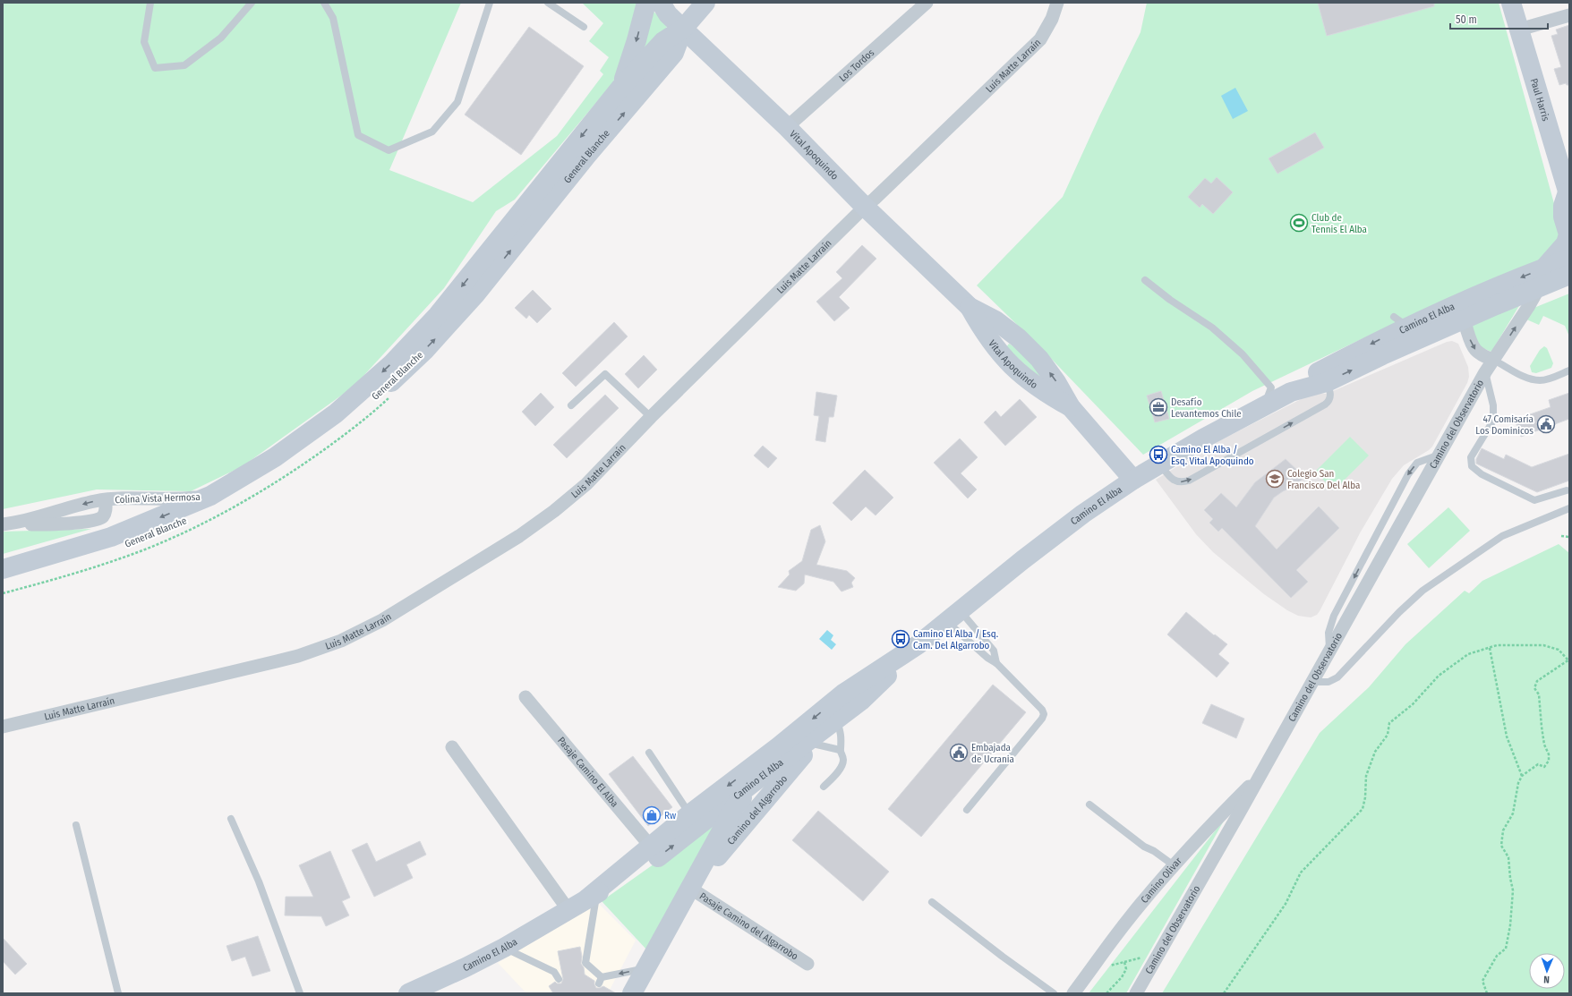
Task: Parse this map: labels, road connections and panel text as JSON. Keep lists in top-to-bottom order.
{
  "streets": {
    "main road": [
      "Paul Harris",
      "Vital Apoquindo",
      "General Blanche",
      "Camino El Alba",
      "Camino del Algarrobo"
    ],
    "street": [
      "Los Tordos",
      "Luis Matte Larraín",
      "Camino del Observatorio",
      "Colina Vista Hermosa",
      "Pasaje Camino El Alba",
      "Camino Olivar",
      "Pasaje Camino del Algarrobo"
    ]
  },
  "crossings": [
    ["Los Tordos", "Vital Apoquindo"],
    ["Luis Matte Larraín", "Vital Apoquindo"],
    ["Vital Apoquindo", "General Blanche"],
    ["Vital Apoquindo", "Camino El Alba"],
    ["General Blanche", "Colina Vista Hermosa"],
    ["Camino El Alba", "Camino del Observatorio"],
    ["Camino El Alba", "Pasaje Camino El Alba"],
    ["Camino El Alba", "Camino del Algarrobo"],
    ["Camino del Observatorio", "Camino Olivar"],
    ["Camino del Algarrobo", "Pasaje Camino del Algarrobo"]
  ],
  "places": {
    "sports": ["Club de Tennis El Alba"],
    "office": ["Desafío Levantemos Chile"],
    "public building": ["47 Comisaría Los Dominicos", "Embajada de Ucrania"],
    "bus stop": ["Camino El Alba / Esq. Vital Apoquindo", "Camino El Alba / Esq. Cam. Del Algarrobo"],
    "school or university": ["Colegio San Francisco Del Alba"],
    "shop": ["Rw"]
  },
  "scale_bar": "50 m",
  "north": "bottom"
}
